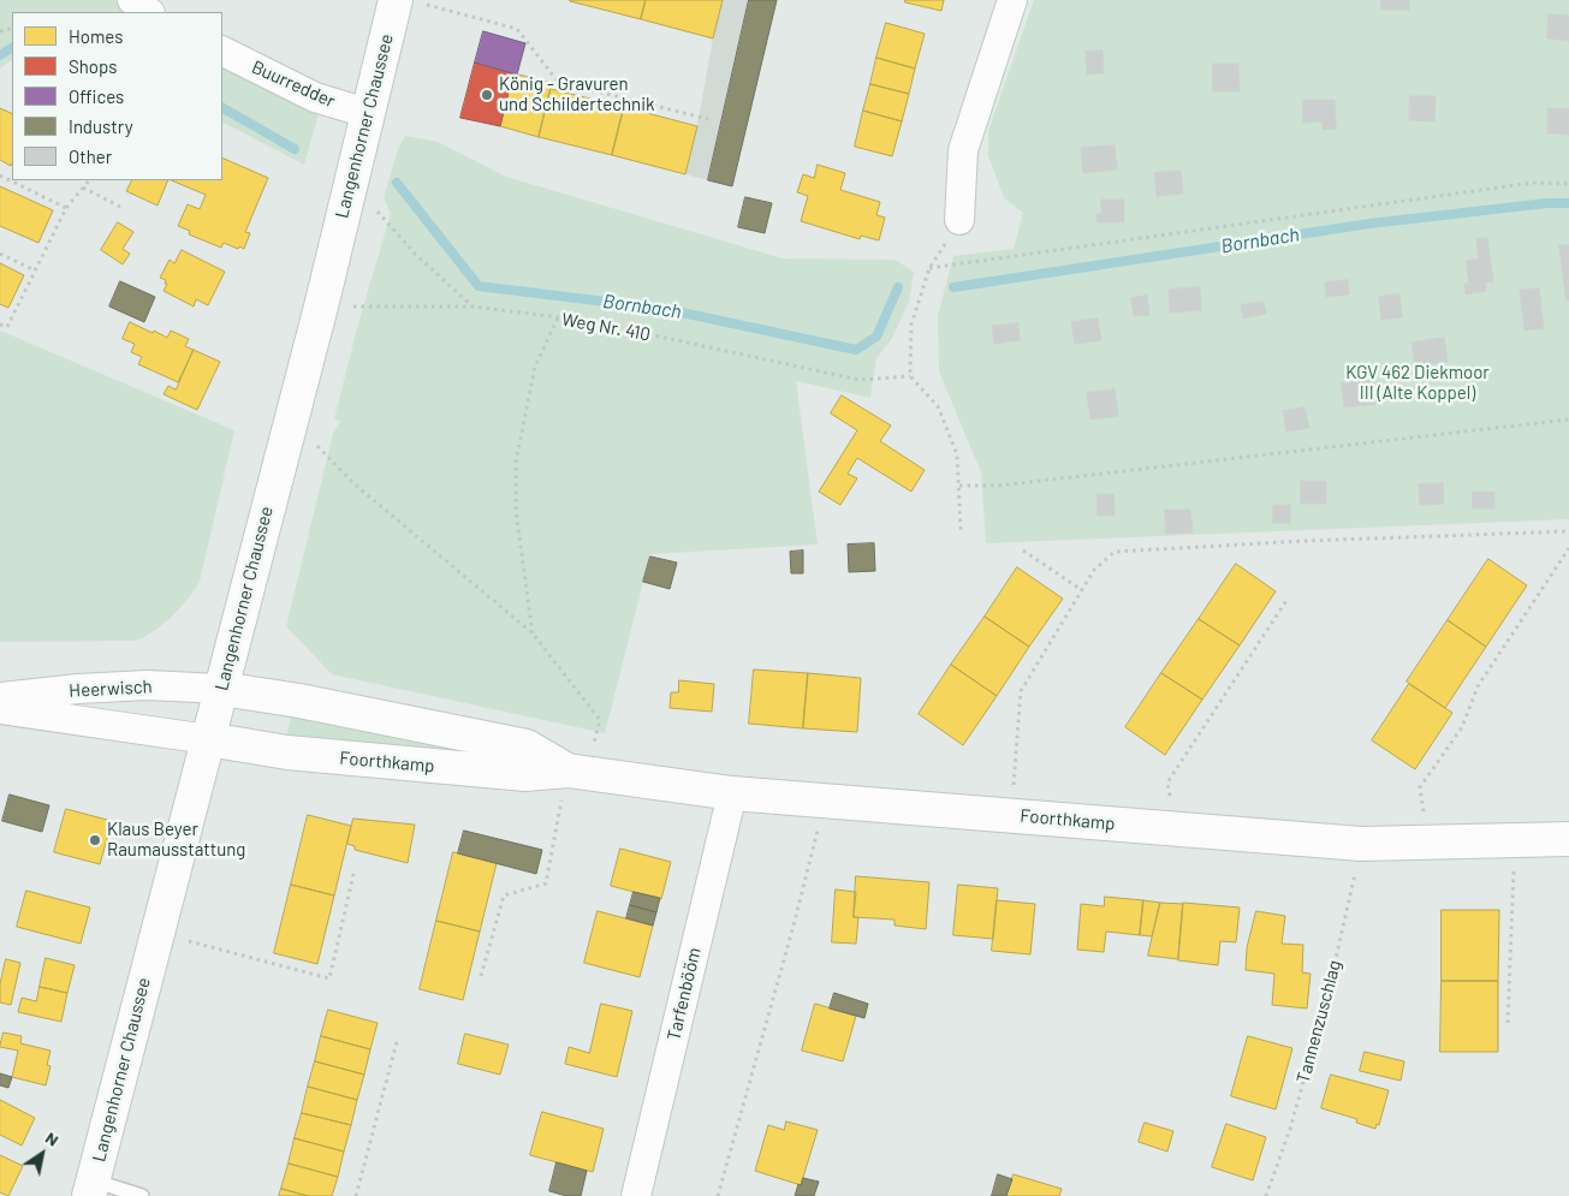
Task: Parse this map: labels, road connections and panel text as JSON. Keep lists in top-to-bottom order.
{
  "streets": {
    "street": [
      "Buurredder",
      "Langenhorner Chaussee",
      "Heerwisch",
      "Foorthkamp",
      "Tarfenbööm"
    ],
    "path": ["Weg Nr. 410", "Tannenzuschlag"]
  },
  "crossings": [
    ["Buurredder", "Langenhorner Chaussee"],
    ["Langenhorner Chaussee", "Weg Nr. 410"],
    ["Langenhorner Chaussee", "Heerwisch"],
    ["Langenhorner Chaussee", "Foorthkamp"],
    ["Heerwisch", "Foorthkamp"],
    ["Foorthkamp", "Tarfenbööm"],
    ["Foorthkamp", "Tannenzuschlag"]
  ],
  "water": ["Bornbach"],
  "parks": ["KGV 462 Diekmoor III (Alte Koppel)"],
  "places": ["König - Gravuren und Schildertechnik", "Klaus Beyer Raumausstattung"],
  "legend": [
    "Homes",
    "Shops",
    "Offices",
    "Industry",
    "Other"
  ],
  "north": "top right"
}
